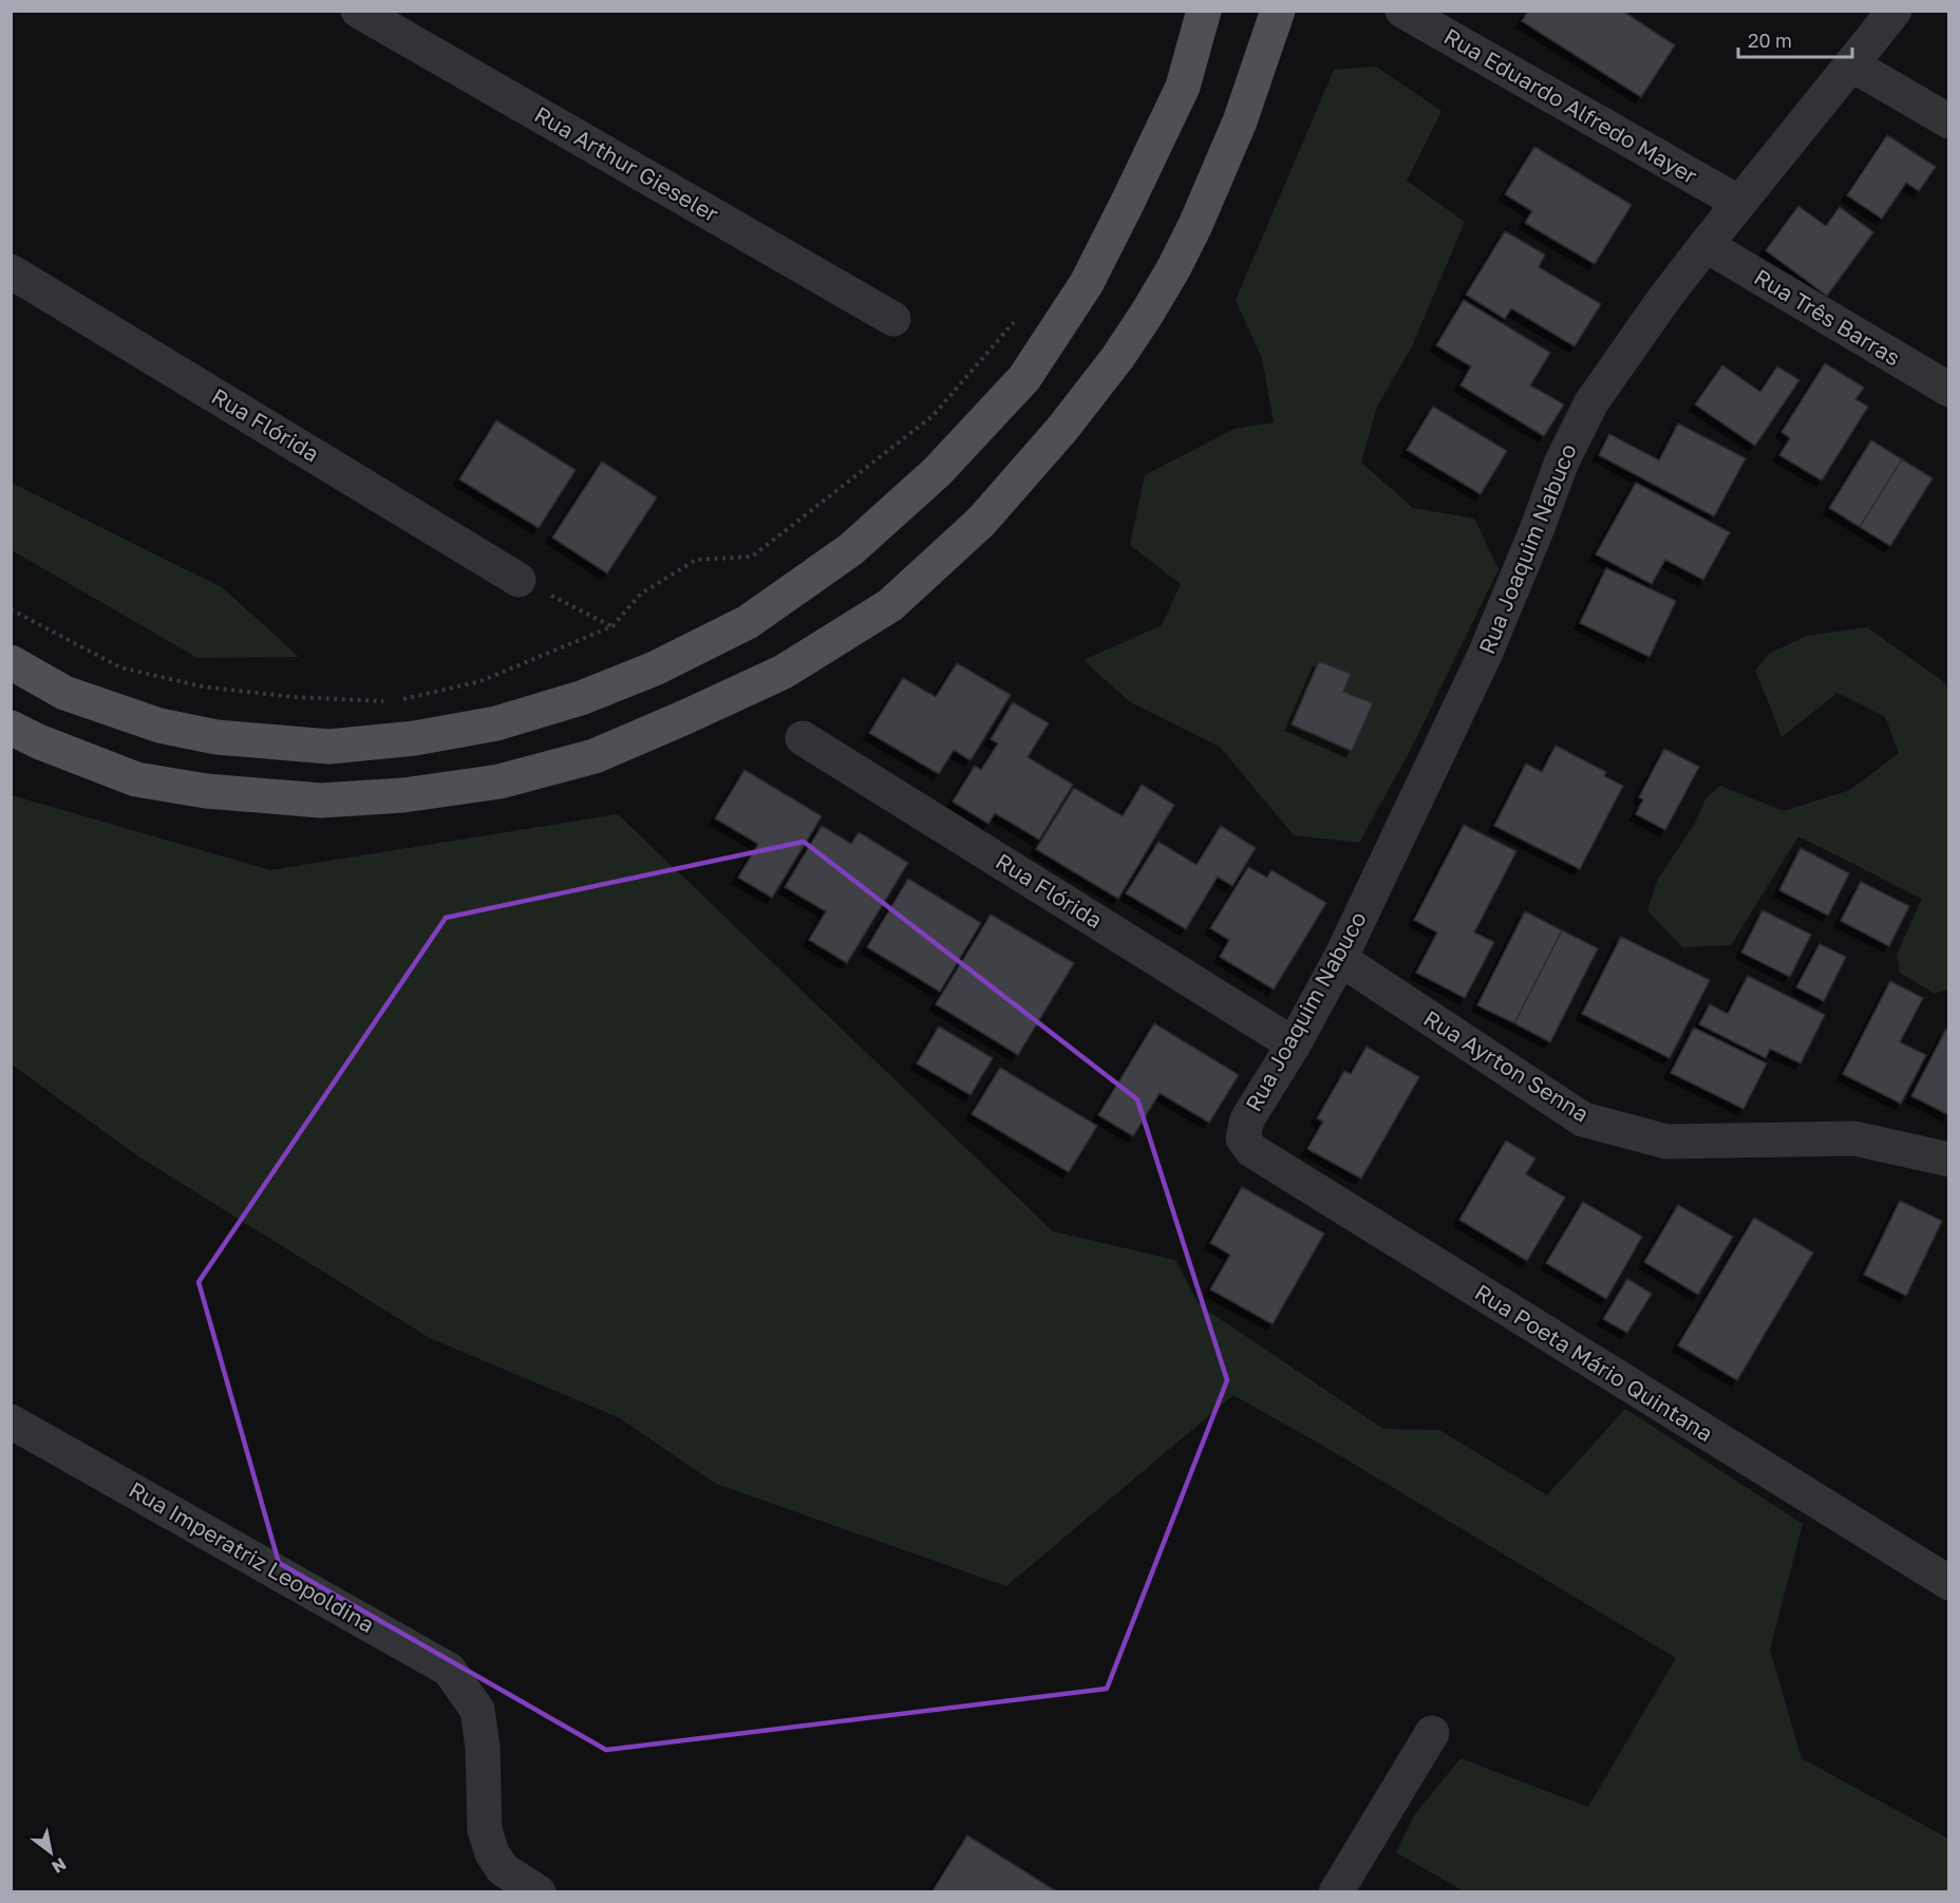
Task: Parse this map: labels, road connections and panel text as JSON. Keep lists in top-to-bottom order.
{
  "streets": {
    "street": [
      "Rua Eduardo Alfredo Mayer",
      "Rua Arthur Gieseler",
      "Rua Três Barras",
      "Rua Flórida",
      "Rua Joaquim Nabuco",
      "Rua Ayrton Senna",
      "Rua Poeta Mário Quintana",
      "Rua Imperatriz Leopoldina"
    ]
  },
  "crossings": [
    ["Rua Eduardo Alfredo Mayer", "Rua Joaquim Nabuco"],
    ["Rua Três Barras", "Rua Joaquim Nabuco"],
    ["Rua Flórida", "Rua Joaquim Nabuco"],
    ["Rua Joaquim Nabuco", "Rua Ayrton Senna"],
    ["Rua Joaquim Nabuco", "Rua Poeta Mário Quintana"]
  ],
  "scale_bar": "20 m",
  "north": "bottom right"
}
